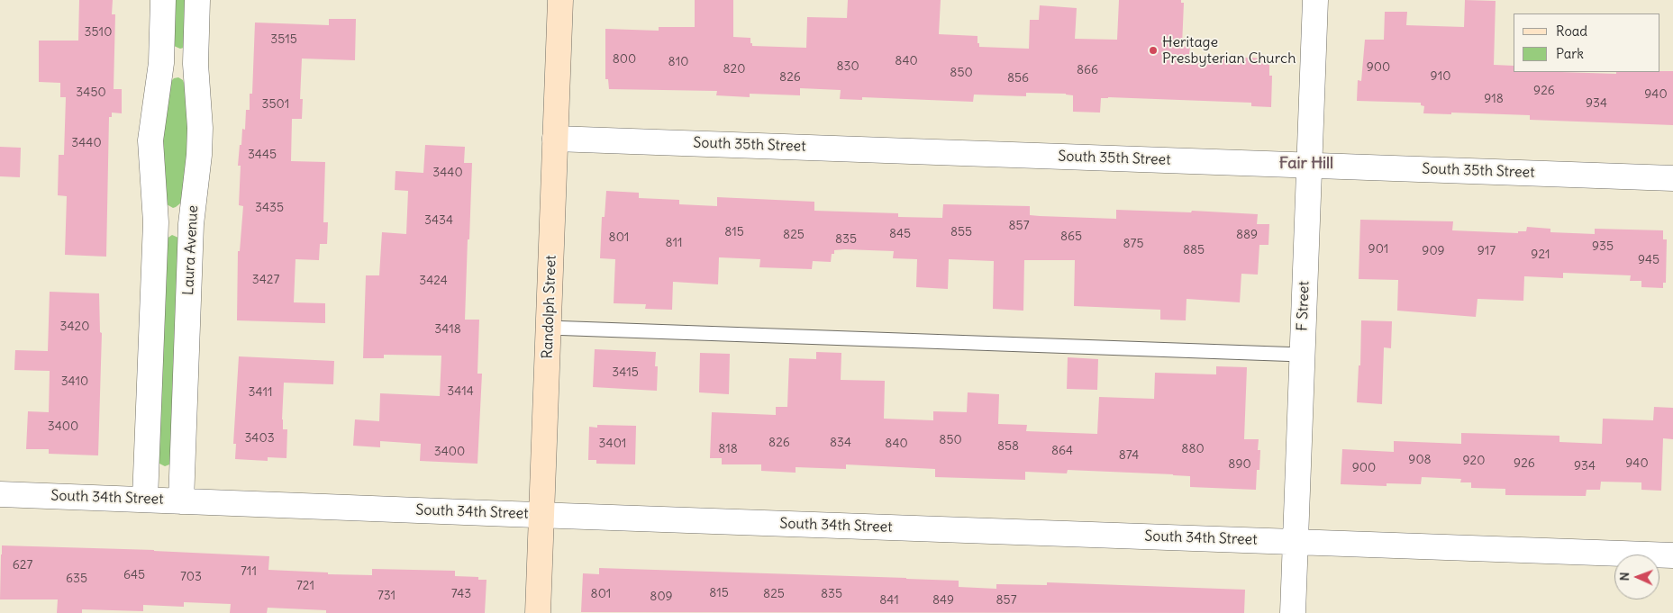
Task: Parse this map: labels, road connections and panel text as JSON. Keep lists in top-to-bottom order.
{
  "streets": {
    "main road": ["Randolph Street"],
    "street": [
      "South 35th Street",
      "Laura Avenue",
      "F Street",
      "South 34th Street"
    ]
  },
  "crossings": [
    ["South 35th Street", "F Street"],
    ["South 35th Street", "Randolph Street"],
    ["Laura Avenue", "South 34th Street"],
    ["F Street", "South 34th Street"],
    ["Randolph Street", "South 34th Street"]
  ],
  "districts": ["Fair Hill"],
  "places": ["Heritage Presbyterian Church"],
  "house_numbers": [
    "3510",
    "3515",
    "800",
    "840",
    "810",
    "830",
    "900",
    "820",
    "866",
    "850",
    "910",
    "826",
    "856",
    "926",
    "3450",
    "940",
    "918",
    "934",
    "3501",
    "3440",
    "3445",
    "3440",
    "3435",
    "3434",
    "857",
    "815",
    "855",
    "845",
    "825",
    "889",
    "865",
    "801",
    "835",
    "811",
    "875",
    "935",
    "901",
    "885",
    "909",
    "917",
    "921",
    "945",
    "3427",
    "3424",
    "3420",
    "3418",
    "3415",
    "3410",
    "3414",
    "3411",
    "3400",
    "3403",
    "850",
    "826",
    "834",
    "3401",
    "840",
    "858",
    "818",
    "880",
    "864",
    "3400",
    "874",
    "908",
    "920",
    "926",
    "940",
    "890",
    "934",
    "900",
    "627",
    "711",
    "645",
    "703",
    "635",
    "721",
    "815",
    "743",
    "801",
    "825",
    "835",
    "731",
    "809",
    "841",
    "849",
    "857"
  ],
  "legend": ["Road", "Park"],
  "north": "left"
}
